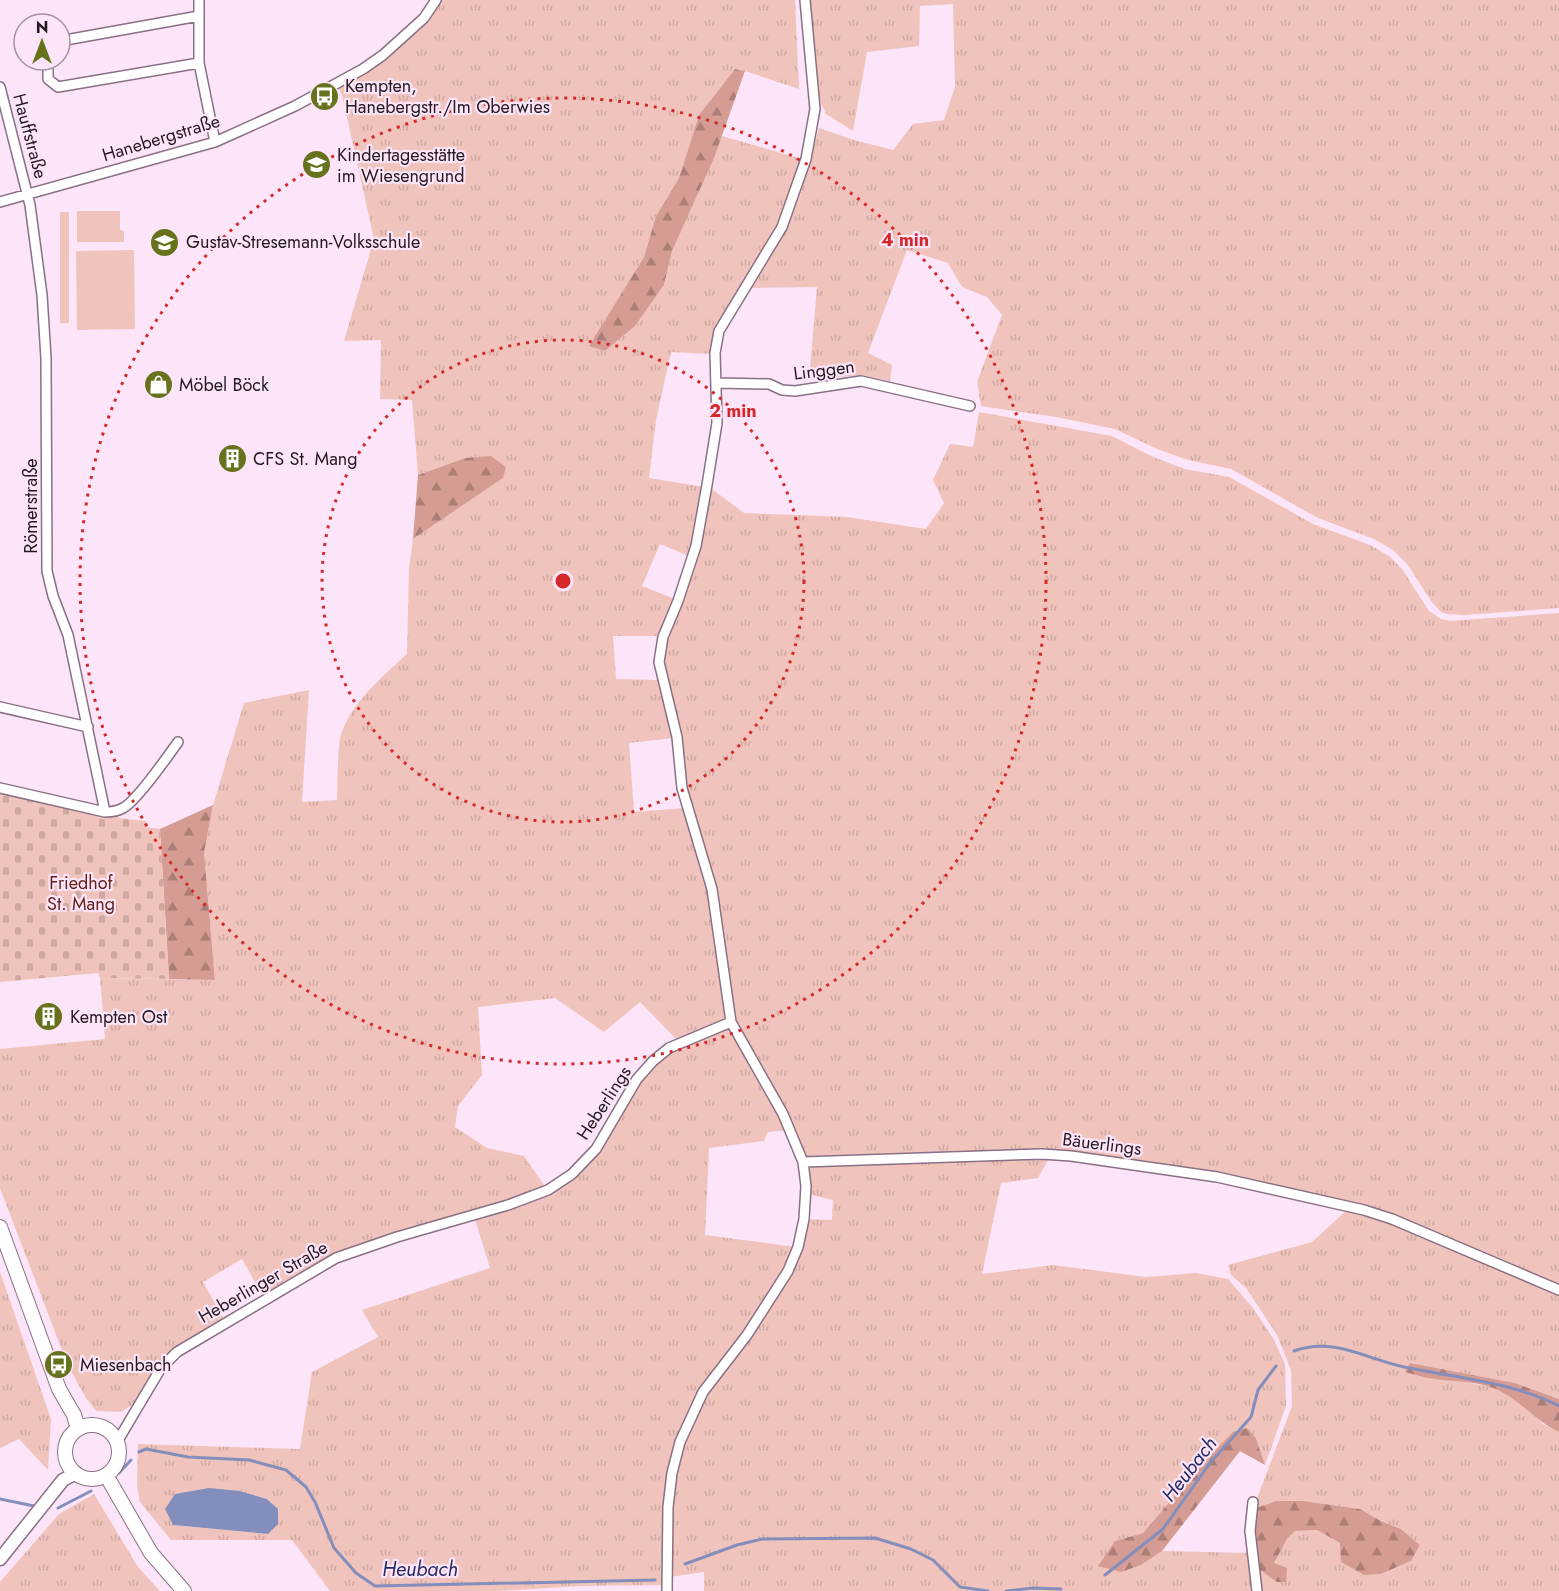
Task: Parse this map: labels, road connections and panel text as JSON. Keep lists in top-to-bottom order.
{
  "streets": {
    "street": [
      "Hauffstraße",
      "Hanebergstraße",
      "Linggen",
      "Römerstraße",
      "Heberlings",
      "Bäuerlings",
      "Heberlinger Straße"
    ]
  },
  "crossings": [
    ["Hauffstraße", "Hanebergstraße"],
    ["Hauffstraße", "Römerstraße"],
    ["Hanebergstraße", "Römerstraße"],
    ["Heberlings", "Heberlinger Straße"]
  ],
  "water": ["Heubach"],
  "parks": ["Friedhof St. Mang"],
  "places": {
    "bus stop": ["Kempten, Hanebergstr./Im Oberwies", "Miesenbach"],
    "school or university": ["Kindertagesstätte im Wiesengrund", "Gustav-Stresemann-Volksschule"],
    "shop": ["Möbel Böck"],
    "building": ["CFS St. Mang", "Kempten Ost"]
  },
  "north": "top",
  "rings": ["4 min", "2 min"]
}
